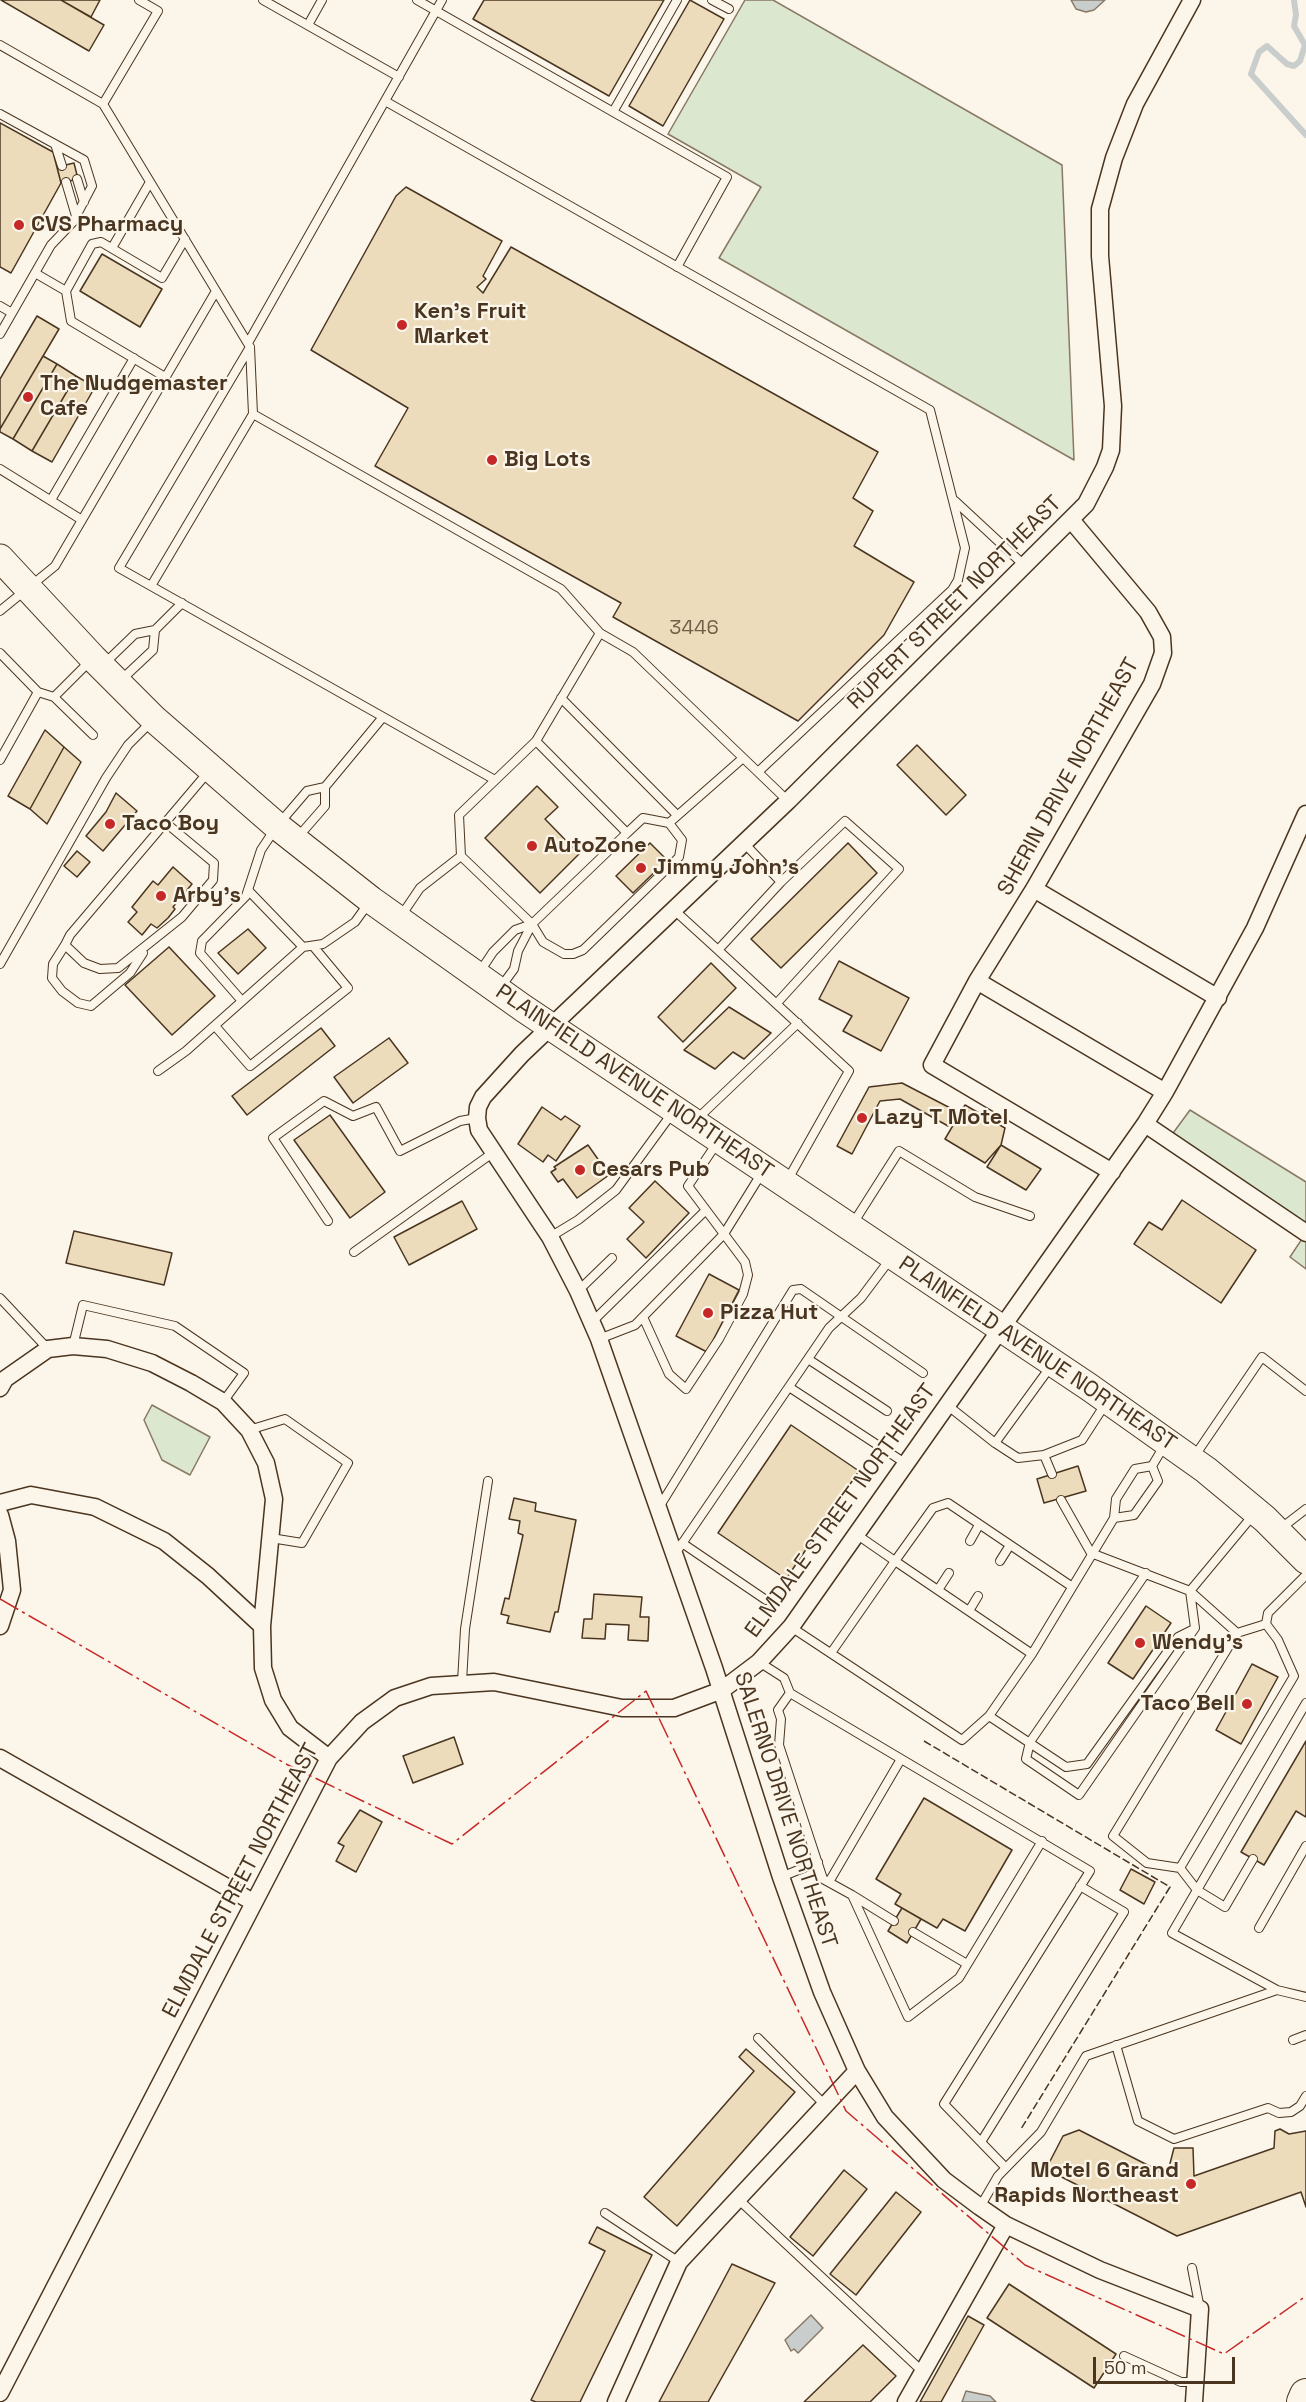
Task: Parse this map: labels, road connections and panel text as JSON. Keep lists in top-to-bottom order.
{
  "streets": {
    "main road": ["PLAINFIELD AVENUE NORTHEAST"],
    "street": [
      "RUPERT STREET NORTHEAST",
      "SHERIN DRIVE NORTHEAST",
      "ELMDALE STREET NORTHEAST",
      "SALERNO DRIVE NORTHEAST"
    ]
  },
  "crossings": [
    ["RUPERT STREET NORTHEAST", "SHERIN DRIVE NORTHEAST"],
    ["RUPERT STREET NORTHEAST", "PLAINFIELD AVENUE NORTHEAST"],
    ["SHERIN DRIVE NORTHEAST", "ELMDALE STREET NORTHEAST"],
    ["PLAINFIELD AVENUE NORTHEAST", "ELMDALE STREET NORTHEAST"],
    ["ELMDALE STREET NORTHEAST", "SALERNO DRIVE NORTHEAST"]
  ],
  "places": [
    "CVS Pharmacy",
    "Ken's Fruit Market",
    "The Nudgemaster Cafe",
    "Big Lots",
    "Taco Boy",
    "AutoZone",
    "Jimmy John's",
    "Arby's",
    "Lazy T Motel",
    "Cesars Pub",
    "Pizza Hut",
    "Wendy's",
    "Taco Bell",
    "Motel 6 Grand Rapids Northeast"
  ],
  "house_numbers": ["3446"],
  "scale_bar": "50 m"
}
